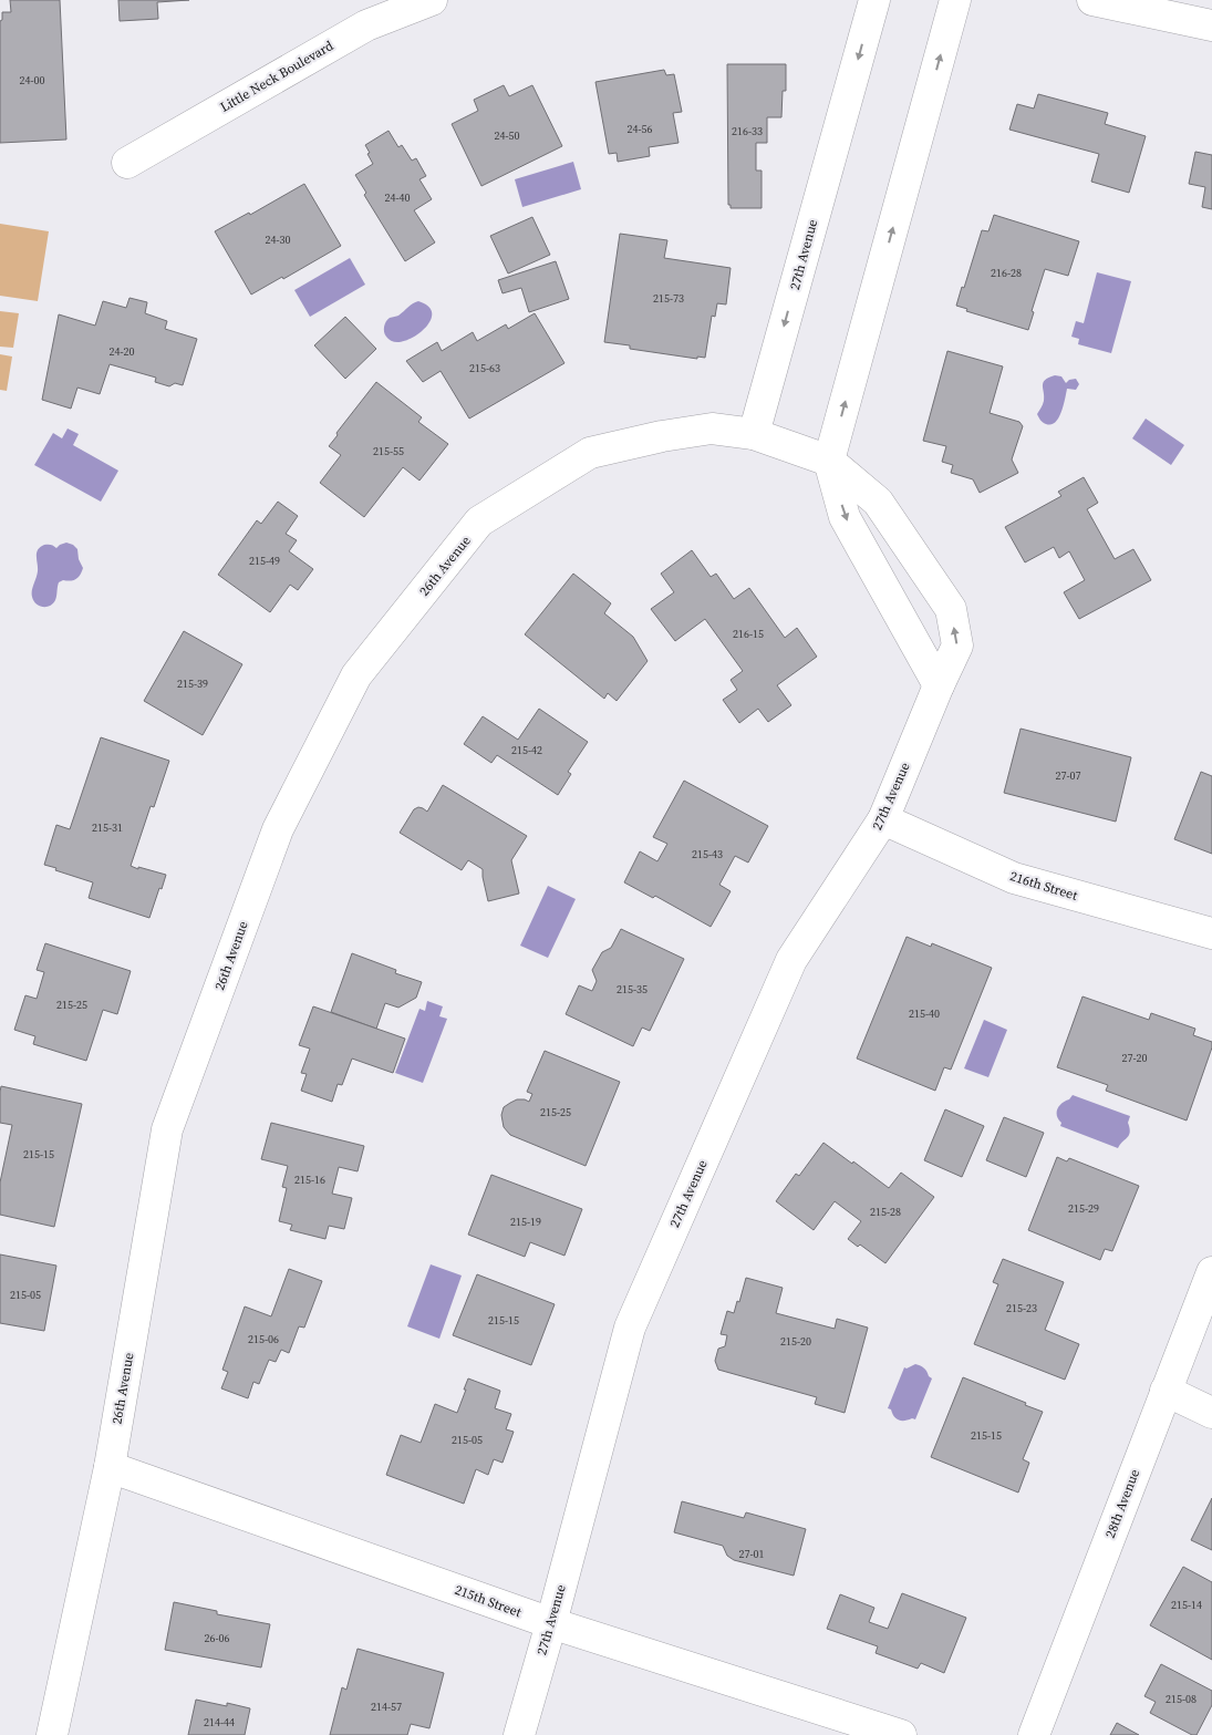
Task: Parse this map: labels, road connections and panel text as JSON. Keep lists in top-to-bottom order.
{
  "streets": {
    "street": [
      "Little Neck Boulevard",
      "27th Avenue",
      "26th Avenue",
      "216th Street",
      "28th Avenue",
      "215th Street"
    ]
  },
  "crossings": [
    ["27th Avenue", "26th Avenue"],
    ["27th Avenue", "216th Street"],
    ["27th Avenue", "215th Street"],
    ["26th Avenue", "215th Street"]
  ],
  "house_numbers": [
    "24-00",
    "24-56",
    "216-33",
    "24-50",
    "24-40",
    "24-30",
    "216-28",
    "215-73",
    "24-20",
    "215-63",
    "215-55",
    "215-49",
    "216-15",
    "215-39",
    "215-42",
    "27-07",
    "215-31",
    "215-43",
    "215-35",
    "215-25",
    "215-40",
    "27-20",
    "215-25",
    "215-15",
    "215-16",
    "215-29",
    "215-28",
    "215-19",
    "215-05",
    "215-23",
    "215-15",
    "215-06",
    "215-20",
    "215-15",
    "215-05",
    "27-01",
    "215-14",
    "26-06",
    "215-08",
    "214-57",
    "214-44"
  ]
}
